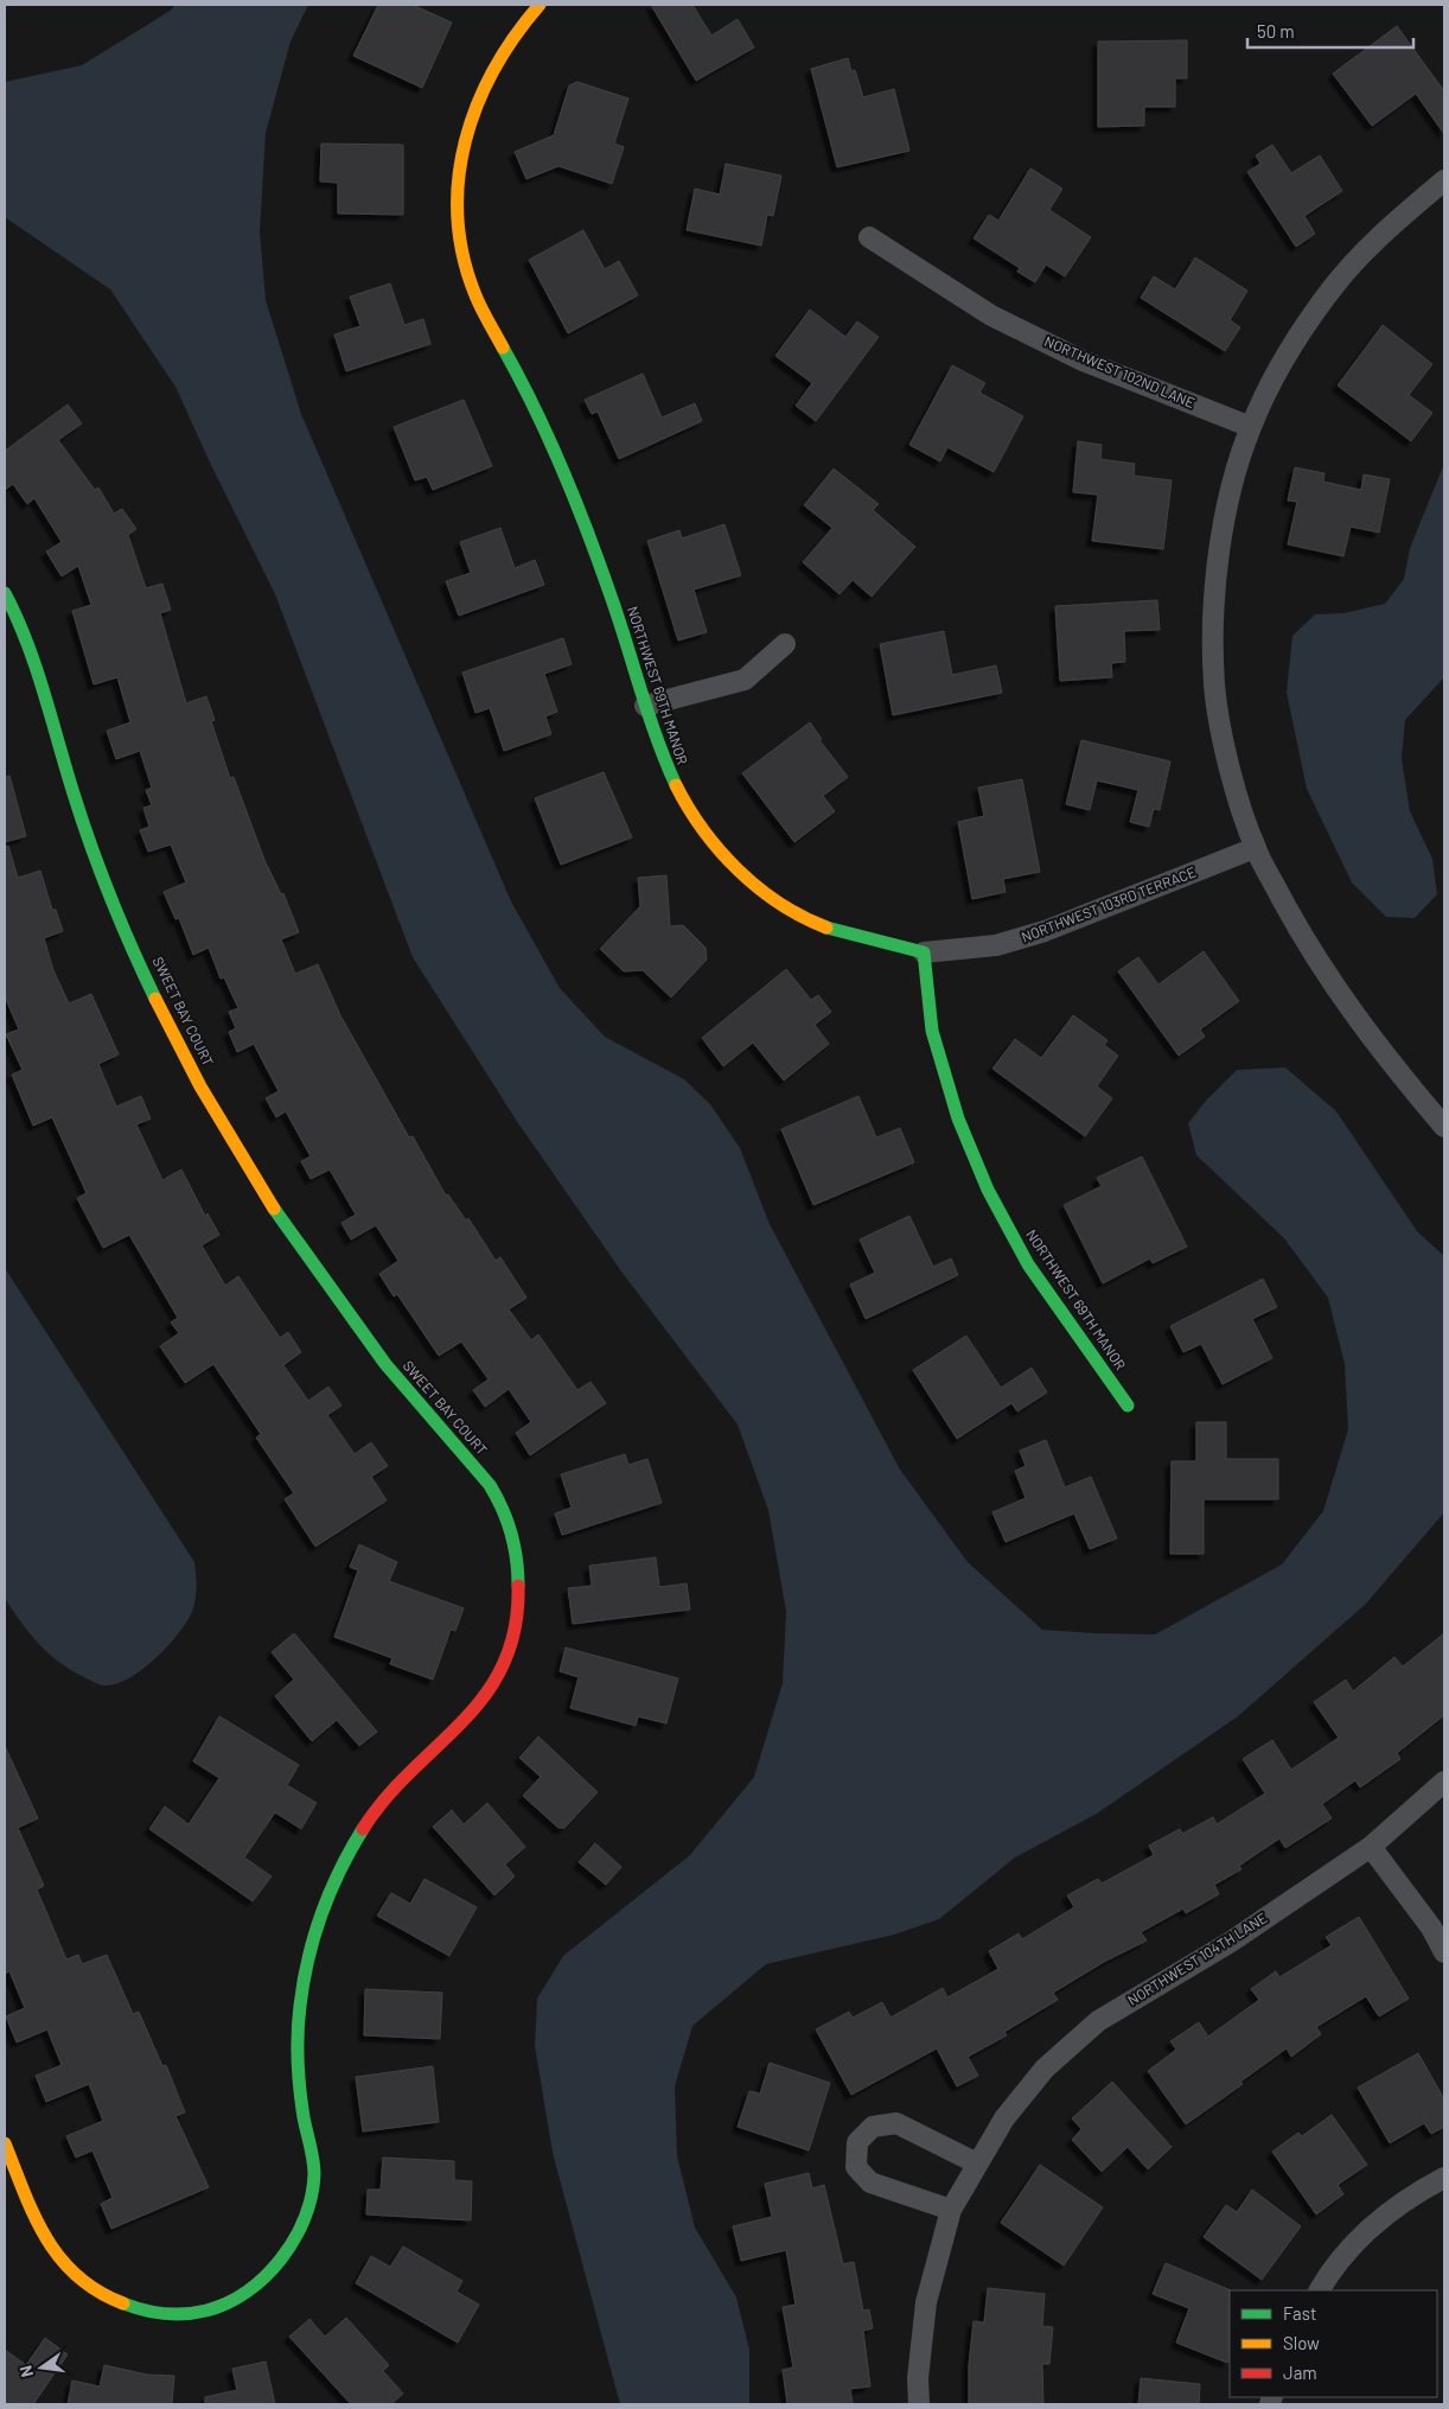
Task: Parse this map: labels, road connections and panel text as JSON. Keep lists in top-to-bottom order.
{
  "streets": {
    "street": [
      "NORTHWEST 102ND LANE",
      "NORTHWEST 69TH MANOR",
      "NORTHWEST 103RD TERRACE",
      "SWEET BAY COURT",
      "NORTHWEST 104TH LANE"
    ]
  },
  "crossings": [
    ["NORTHWEST 69TH MANOR", "NORTHWEST 103RD TERRACE"]
  ],
  "legend": ["Fast", "Slow", "Jam"],
  "scale_bar": "50 m",
  "north": "left"
}
